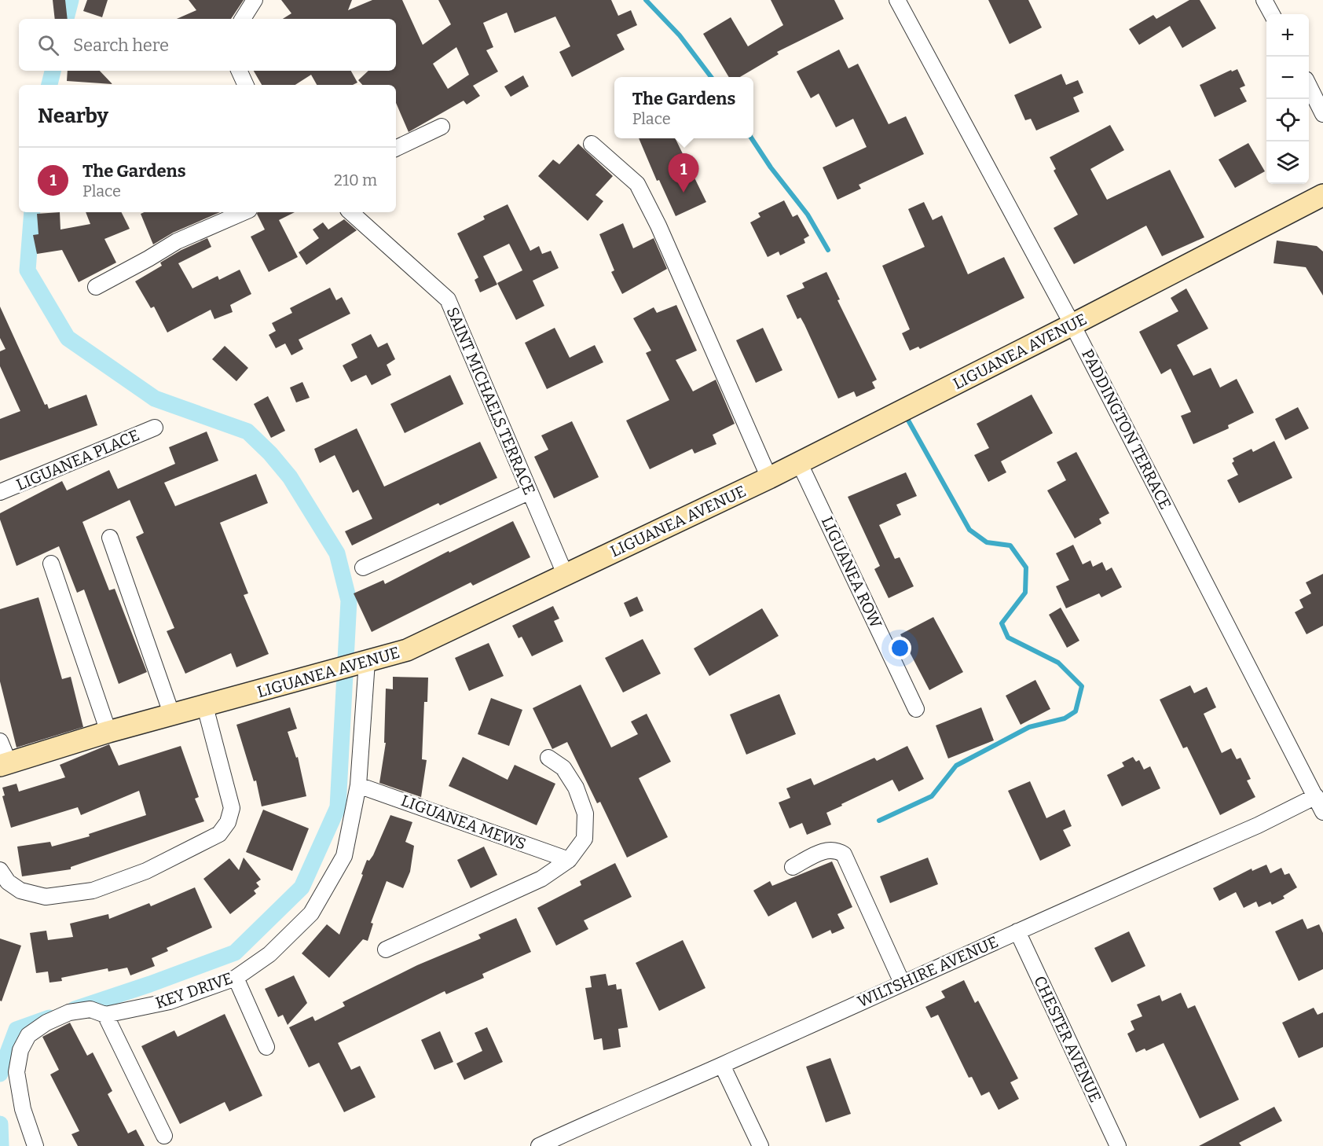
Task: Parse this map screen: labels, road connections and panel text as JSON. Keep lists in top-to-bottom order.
{
  "streets": {
    "main road": ["LIGUANEA AVENUE"],
    "street": [
      "SAINT MICHAELS TERRACE",
      "PADDINGTON TERRACE",
      "LIGUANEA PLACE",
      "LIGUANEA ROW",
      "LIGUANEA MEWS",
      "WILTSHIRE AVENUE",
      "KEY DRIVE",
      "CHESTER AVENUE"
    ]
  },
  "crossings": [
    ["LIGUANEA AVENUE", "SAINT MICHAELS TERRACE"],
    ["LIGUANEA AVENUE", "PADDINGTON TERRACE"],
    ["LIGUANEA AVENUE", "LIGUANEA ROW"],
    ["LIGUANEA AVENUE", "KEY DRIVE"],
    ["PADDINGTON TERRACE", "WILTSHIRE AVENUE"],
    ["LIGUANEA MEWS", "KEY DRIVE"],
    ["WILTSHIRE AVENUE", "CHESTER AVENUE"]
  ],
  "page": {
    "map_buttons": ["+", "−"],
    "search": "Search here",
    "popup": ["The Gardens", "Place"],
    "heading": "Nearby",
    "list": [
      {
        "mark": "1",
        "name": "The Gardens",
        "note": "Place",
        "value": "210 m"
      }
    ],
    "pins": "1"
  }
}
